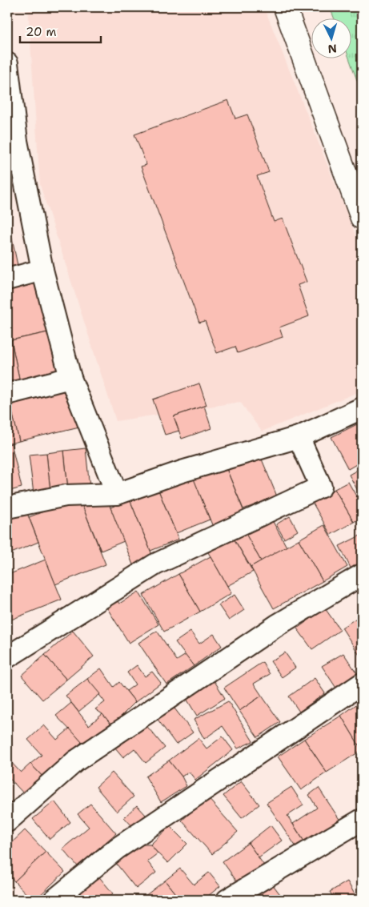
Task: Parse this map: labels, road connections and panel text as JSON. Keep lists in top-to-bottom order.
{
  "scale_bar": "20 m",
  "north": "bottom"
}
